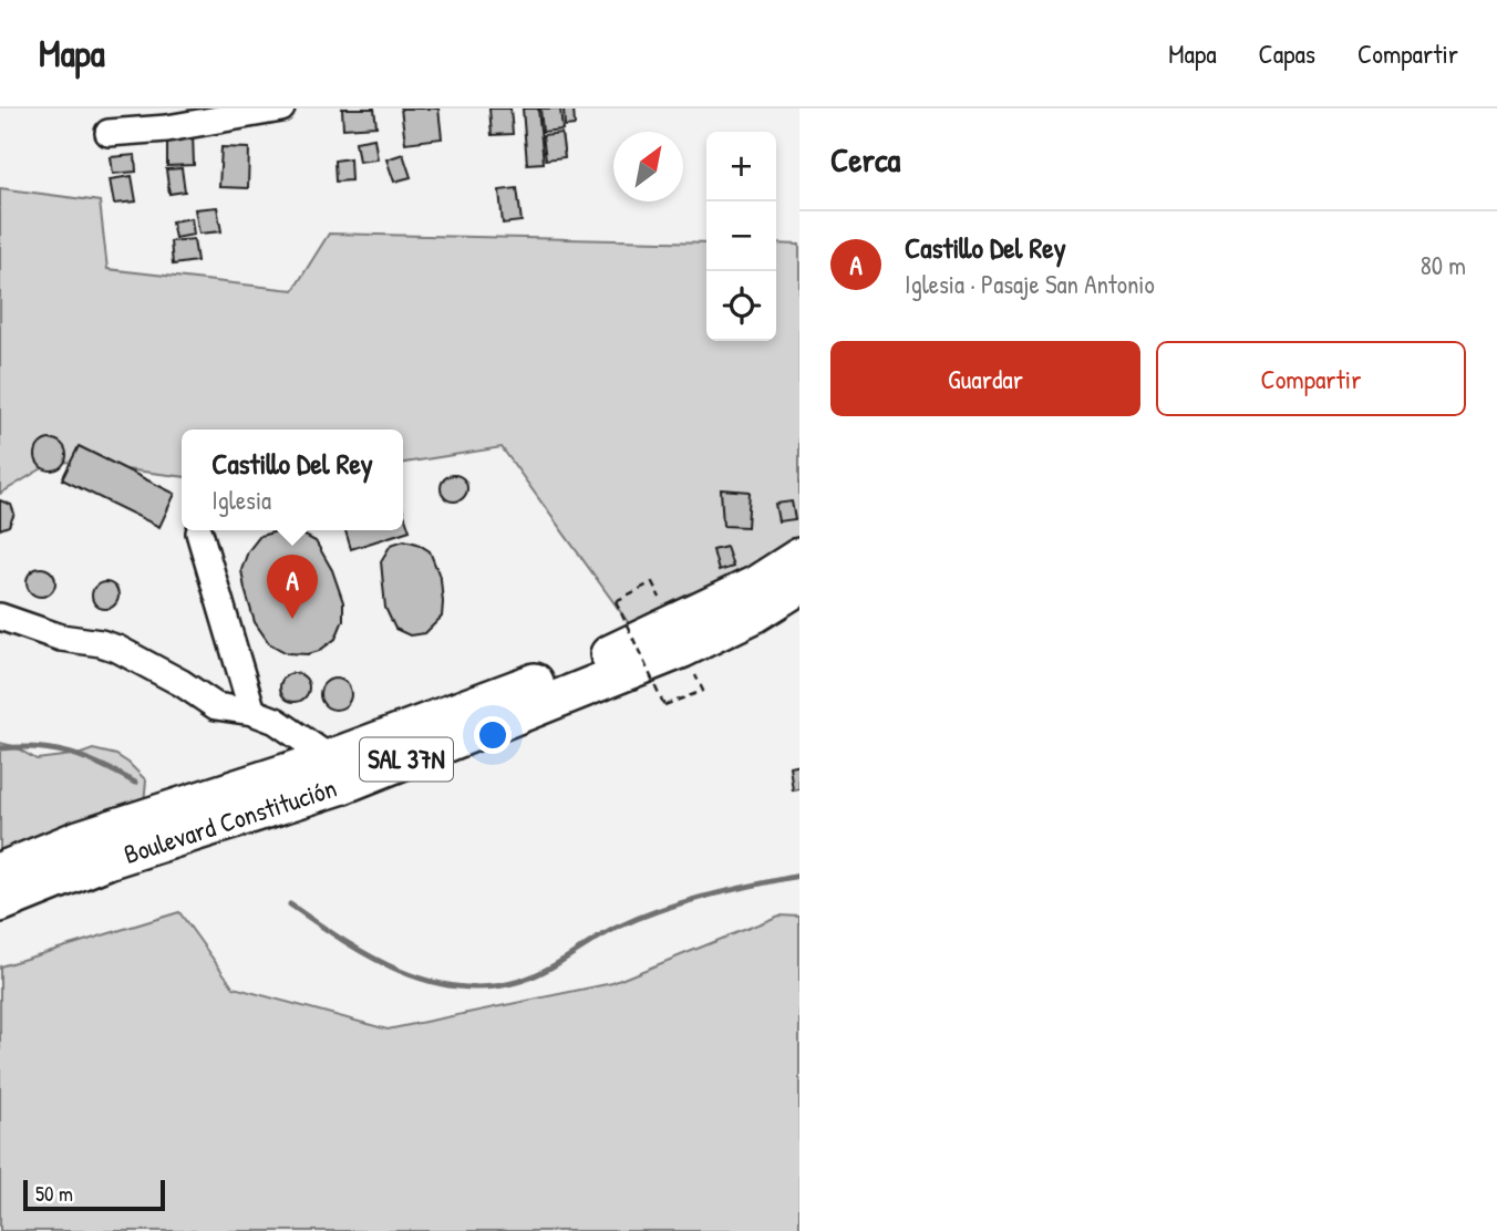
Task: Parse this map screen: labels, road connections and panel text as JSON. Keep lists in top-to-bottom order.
{
  "streets": {
    "highway": ["SAL 37N", "Boulevard Constitución"]
  },
  "scale_bar": "50 m",
  "north": "top right",
  "page": {
    "header": "Mapa",
    "nav": ["Mapa", "Capas", "Compartir"],
    "heading": "Cerca",
    "map_buttons": ["+", "−"],
    "list": [
      {
        "mark": "A",
        "name": "Castillo Del Rey",
        "note": "Iglesia · Pasaje San Antonio",
        "value": "80 m"
      }
    ],
    "buttons": ["Guardar", "Compartir"],
    "popup": ["Castillo Del Rey", "Iglesia"],
    "pins": "A",
    "scale": "50 m"
  }
}
